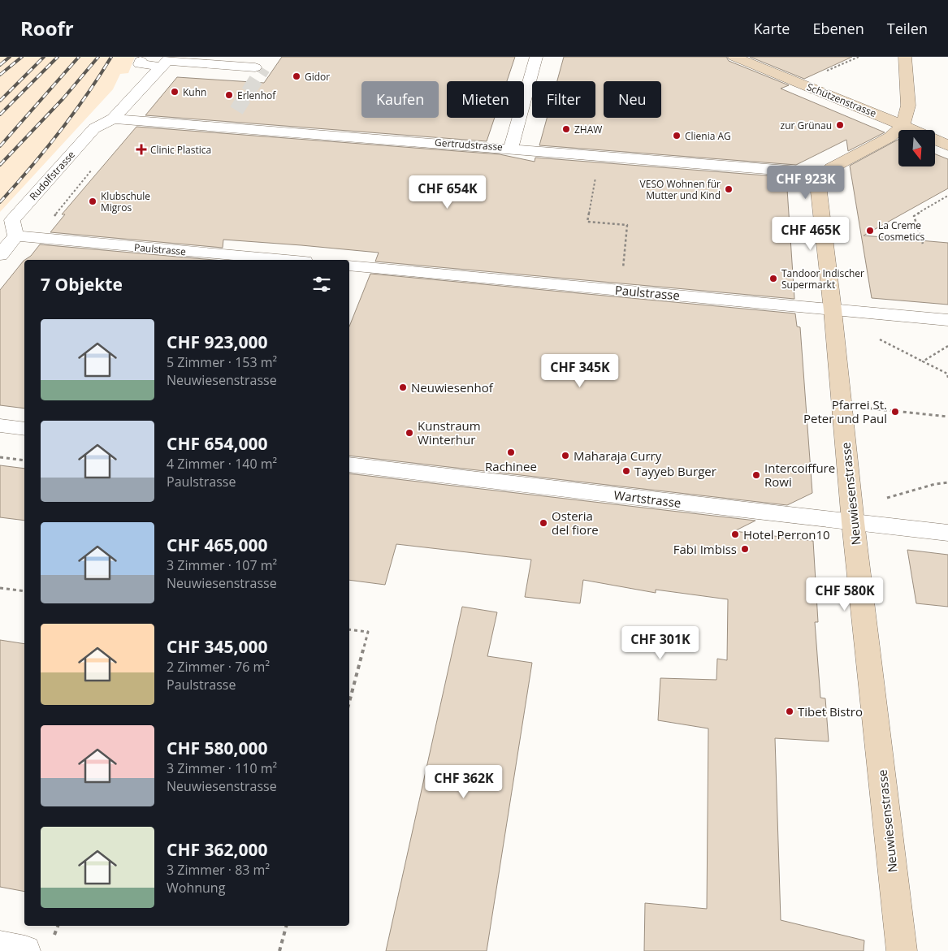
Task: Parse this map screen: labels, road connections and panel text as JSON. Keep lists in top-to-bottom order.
{
  "streets": {
    "main road": ["Schützenstrasse", "Neuwiesenstrasse"],
    "street": [
      "Gertrudstrasse",
      "Rudolfstrasse",
      "Paulstrasse",
      "Wartstrasse"
    ]
  },
  "crossings": [
    ["Gertrudstrasse", "Rudolfstrasse"],
    ["Gertrudstrasse", "Neuwiesenstrasse"],
    ["Rudolfstrasse", "Paulstrasse"],
    ["Paulstrasse", "Neuwiesenstrasse"],
    ["Neuwiesenstrasse", "Wartstrasse"]
  ],
  "places": {
    "other": [
      "Gidor",
      "Kuhn",
      "Erlenhof",
      "zur Grünau",
      "ZHAW",
      "Clienia AG",
      "VESO Wohnen für Mutter und Kind",
      "Klubschule Migros",
      "La Creme Cosmetics",
      "Tandoor Indischer Supermarkt",
      "Neuwiesenhof",
      "Pfarrei St. Peter und Paul",
      "Kunstraum Winterhur",
      "Rachinee",
      "Maharaja Curry",
      "Tayyeb Burger",
      "Intercoiffure Rowi",
      "Osteria del fiore",
      "Hotel Perron10",
      "Fabi Imbiss",
      "Tibet Bistro"
    ],
    "health": ["Clinic Plastica"]
  },
  "north": "bottom",
  "page": {
    "header": "Roofr",
    "nav": ["Karte", "Ebenen", "Teilen"],
    "chip": [
      "Kaufen",
      "Mieten",
      "Filter",
      "Neu"
    ],
    "price": [
      "CHF 923K",
      "CHF 654K",
      "CHF 465K",
      "CHF 345K",
      "CHF 580K",
      "CHF 301K",
      "CHF 362K"
    ],
    "heading": "7 Objekte",
    "list": [
      {
        "name": "CHF 923,000",
        "note": "5 Zimmer · 153 m² · Neuwiesenstrasse"
      },
      {
        "name": "CHF 654,000",
        "note": "4 Zimmer · 140 m² · Paulstrasse"
      },
      {
        "name": "CHF 465,000",
        "note": "3 Zimmer · 107 m² · Neuwiesenstrasse"
      },
      {
        "name": "CHF 345,000",
        "note": "2 Zimmer · 76 m² · Paulstrasse"
      },
      {
        "name": "CHF 580,000",
        "note": "3 Zimmer · 110 m² · Neuwiesenstrasse"
      },
      {
        "name": "CHF 362,000",
        "note": "3 Zimmer · 83 m² · Wohnung"
      }
    ]
  }
}
